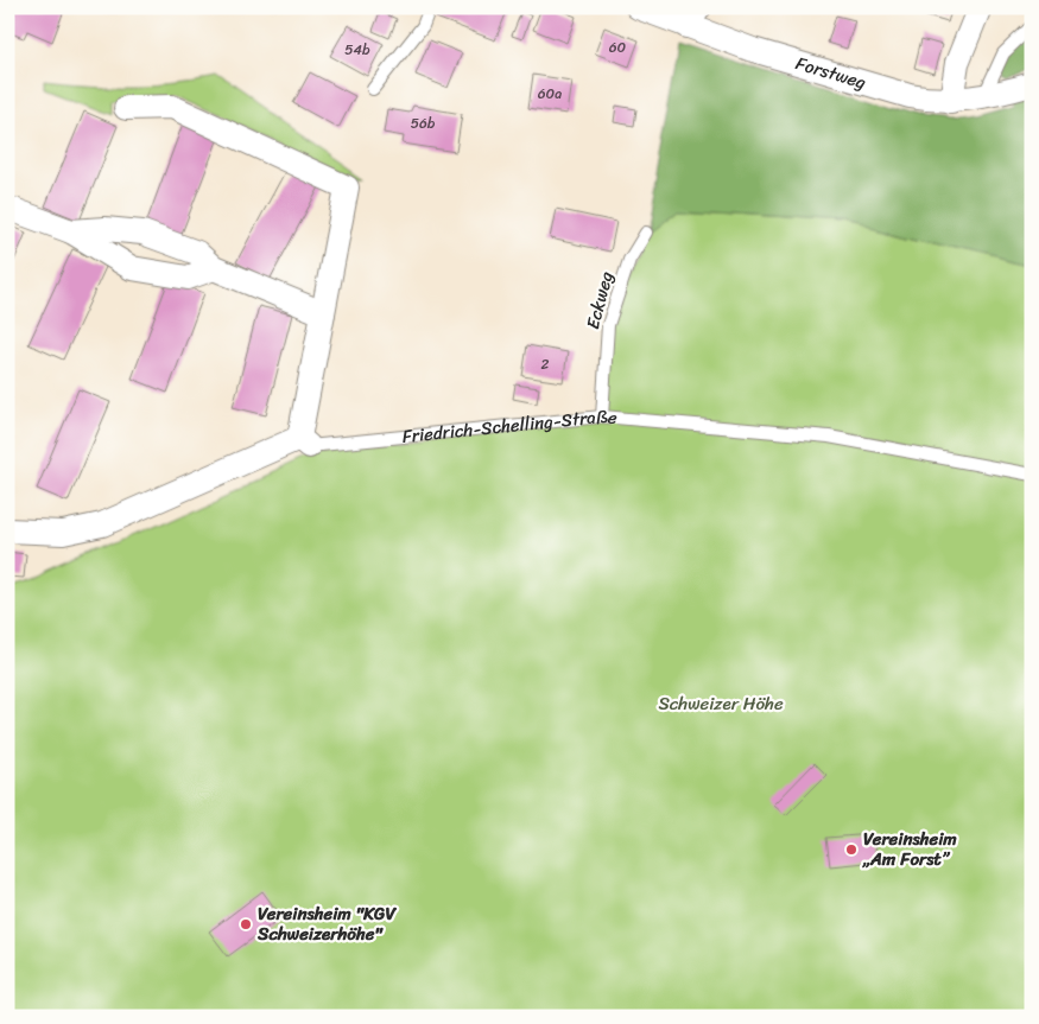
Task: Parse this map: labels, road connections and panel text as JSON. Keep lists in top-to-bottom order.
{
  "streets": {
    "street": ["Forstweg", "Friedrich-Schelling-Straße"],
    "lane": ["Eckweg"]
  },
  "crossings": [
    ["Eckweg", "Friedrich-Schelling-Straße"]
  ],
  "parks": ["Schweizer Höhe"],
  "places": ["Vereinsheim „Am Forst”", "Vereinsheim \"KGV Schweizerhöhe\""],
  "house_numbers": [
    "60",
    "54b",
    "60a",
    "56b",
    "2"
  ]
}
